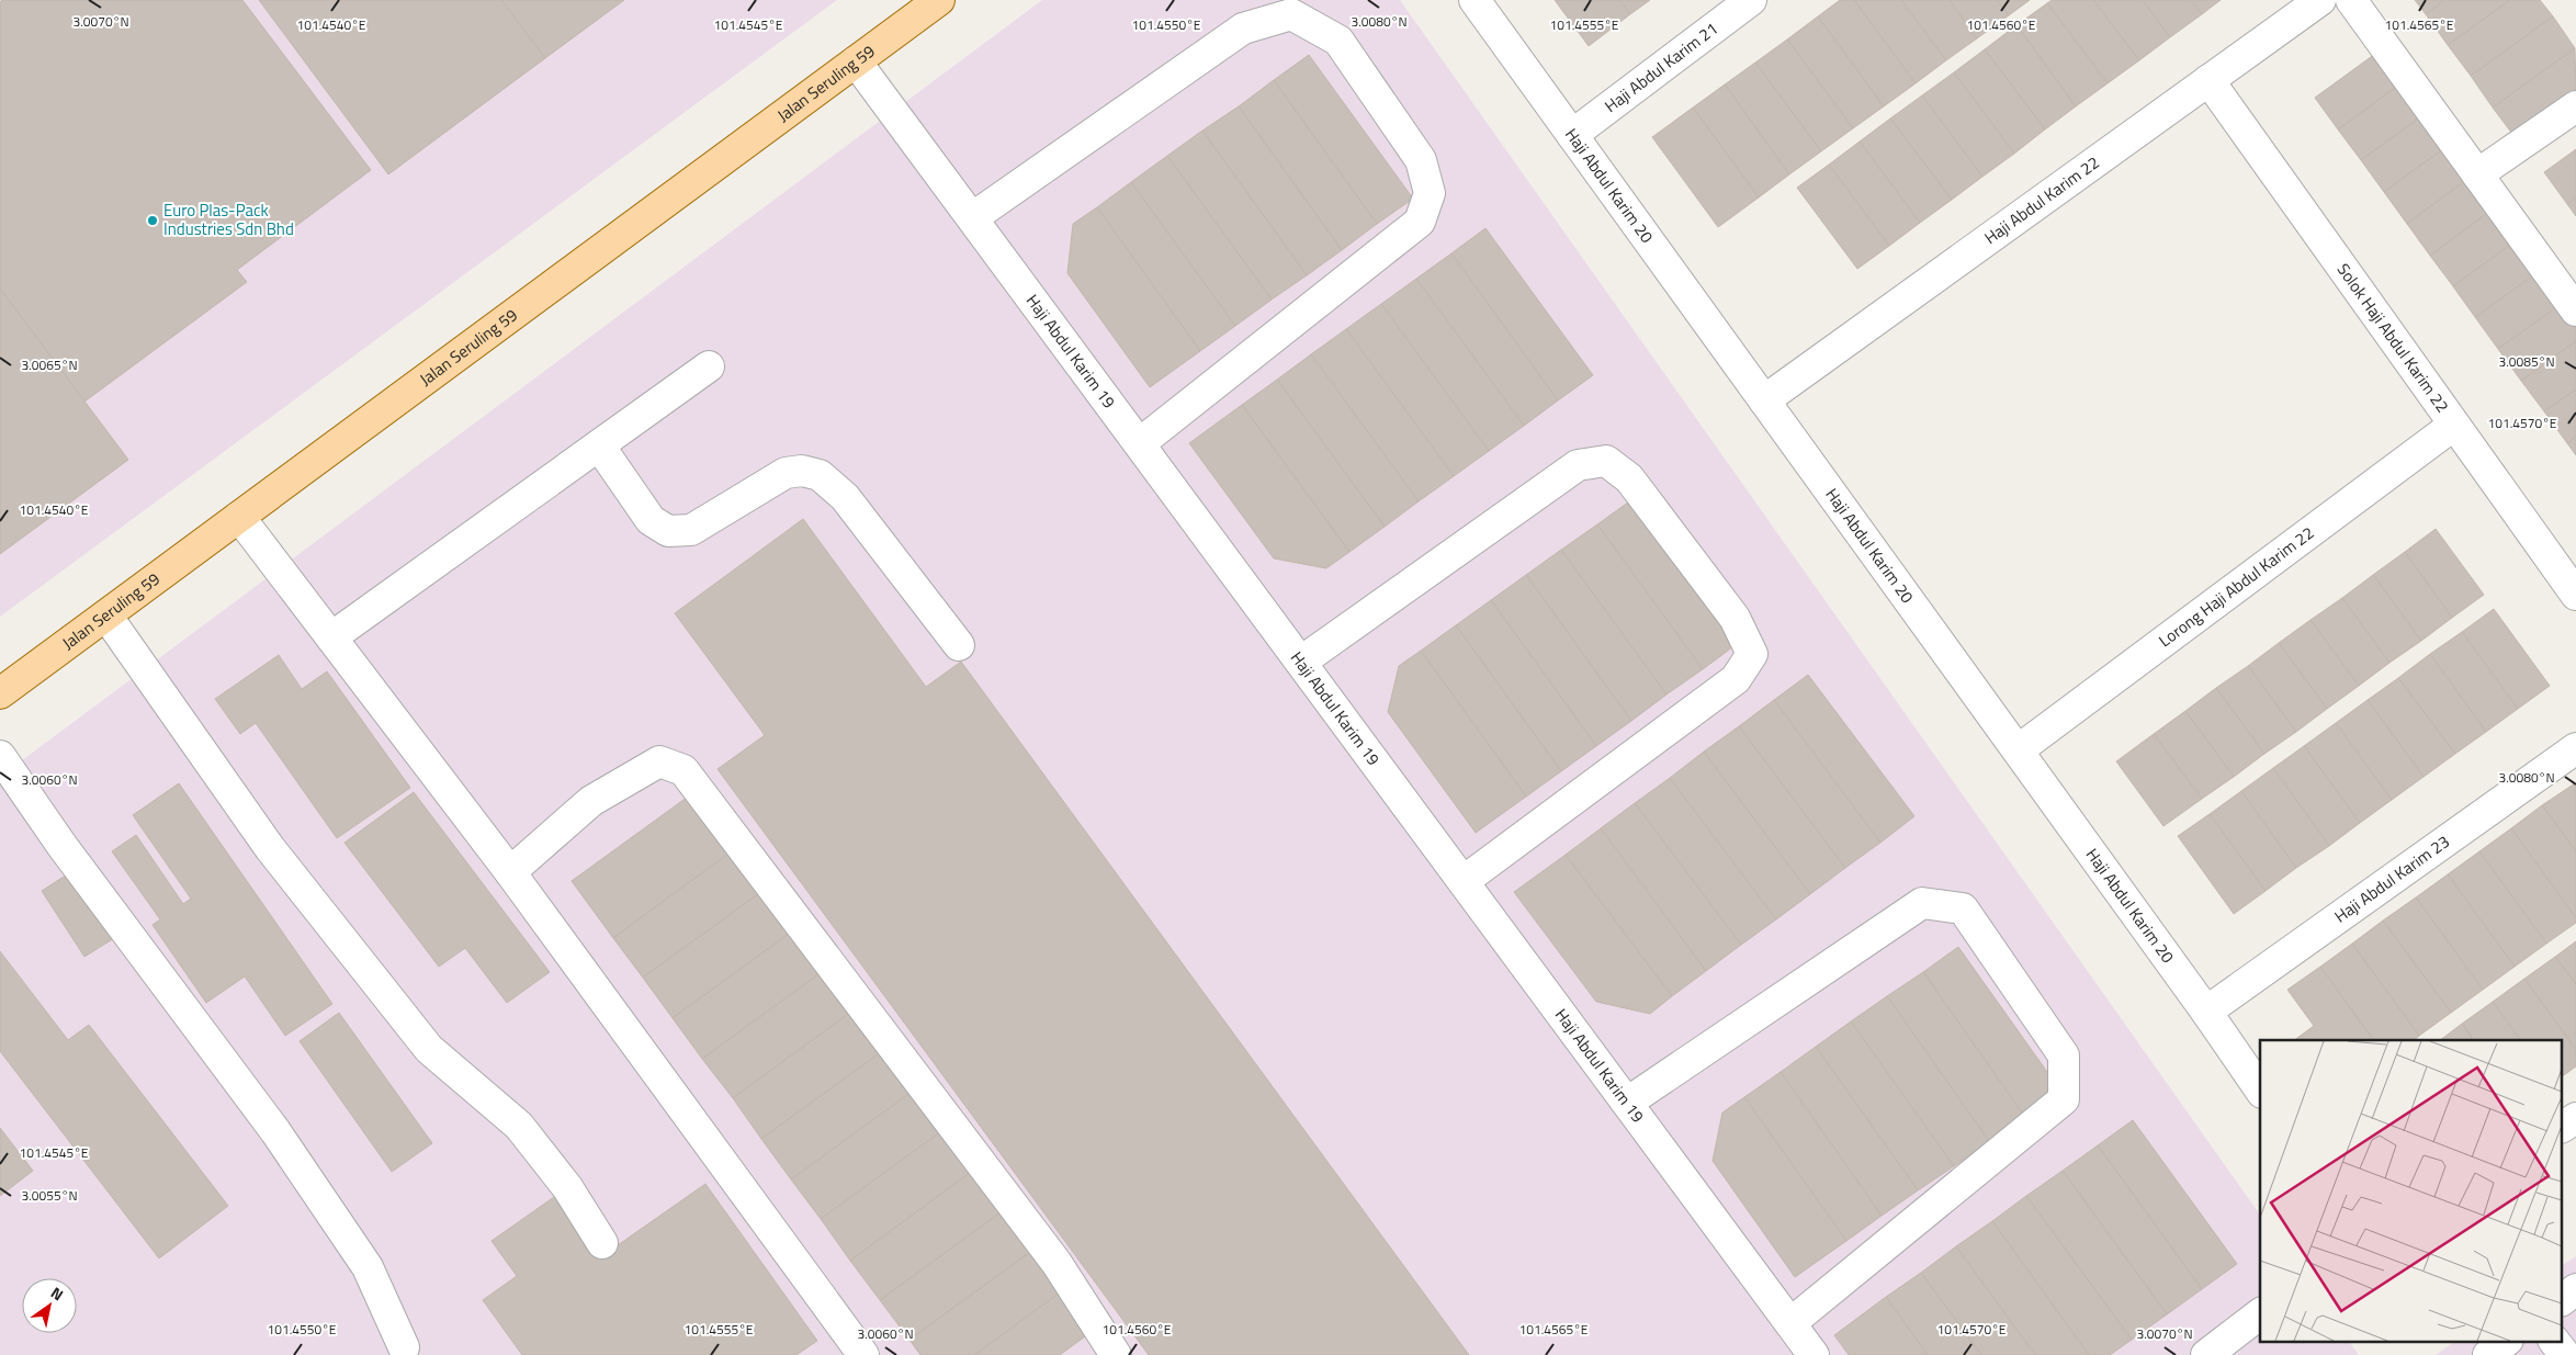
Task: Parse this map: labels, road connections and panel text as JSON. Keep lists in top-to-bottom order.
{
  "streets": {
    "main road": ["Jalan Seruling 59"],
    "street": [
      "Haji Abdul Karim 21",
      "Haji Abdul Karim 20",
      "Haji Abdul Karim 22",
      "Solok Haji Abdul Karim 22",
      "Haji Abdul Karim 19",
      "Lorong Haji Abdul Karim 22",
      "Haji Abdul Karim 23"
    ]
  },
  "crossings": [
    ["Haji Abdul Karim 21", "Haji Abdul Karim 20"],
    ["Jalan Seruling 59", "Haji Abdul Karim 19"],
    ["Haji Abdul Karim 20", "Haji Abdul Karim 22"],
    ["Haji Abdul Karim 20", "Lorong Haji Abdul Karim 22"],
    ["Haji Abdul Karim 20", "Haji Abdul Karim 23"],
    ["Haji Abdul Karim 22", "Solok Haji Abdul Karim 22"],
    ["Solok Haji Abdul Karim 22", "Lorong Haji Abdul Karim 22"]
  ],
  "places": ["Euro Plas-Pack Industries Sdn Bhd"],
  "north": "top right",
  "coordinates": [
    "3.0070°N",
    "3.0080°N",
    "101.4540°E",
    "101.4545°E",
    "101.4550°E",
    "101.4555°E",
    "101.4560°E",
    "101.4565°E",
    "3.0085°N",
    "3.0065°N",
    "101.4570°E",
    "3.0060°N",
    "3.0055°N"
  ]
}
